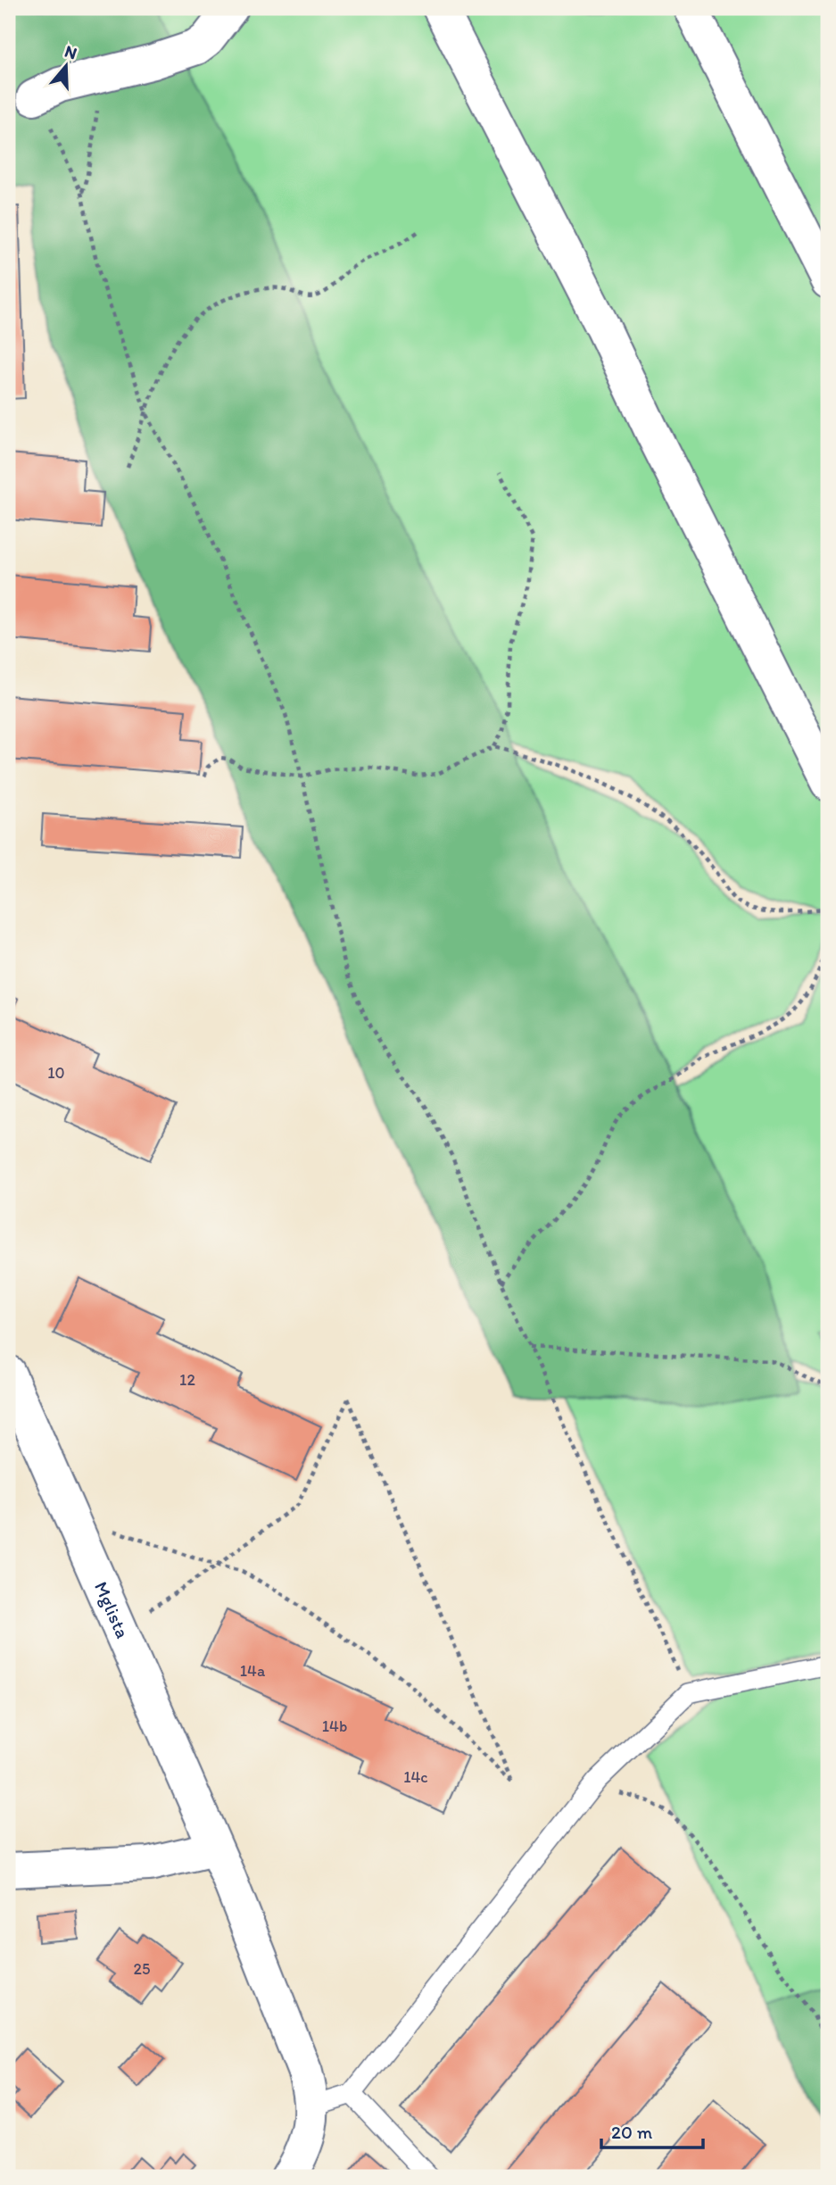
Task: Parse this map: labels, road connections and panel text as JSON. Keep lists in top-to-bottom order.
{
  "streets": {
    "street": ["Mglista"]
  },
  "house_numbers": [
    "10",
    "12",
    "14a",
    "14b",
    "14c",
    "25"
  ],
  "scale_bar": "20 m",
  "north": "top"
}
